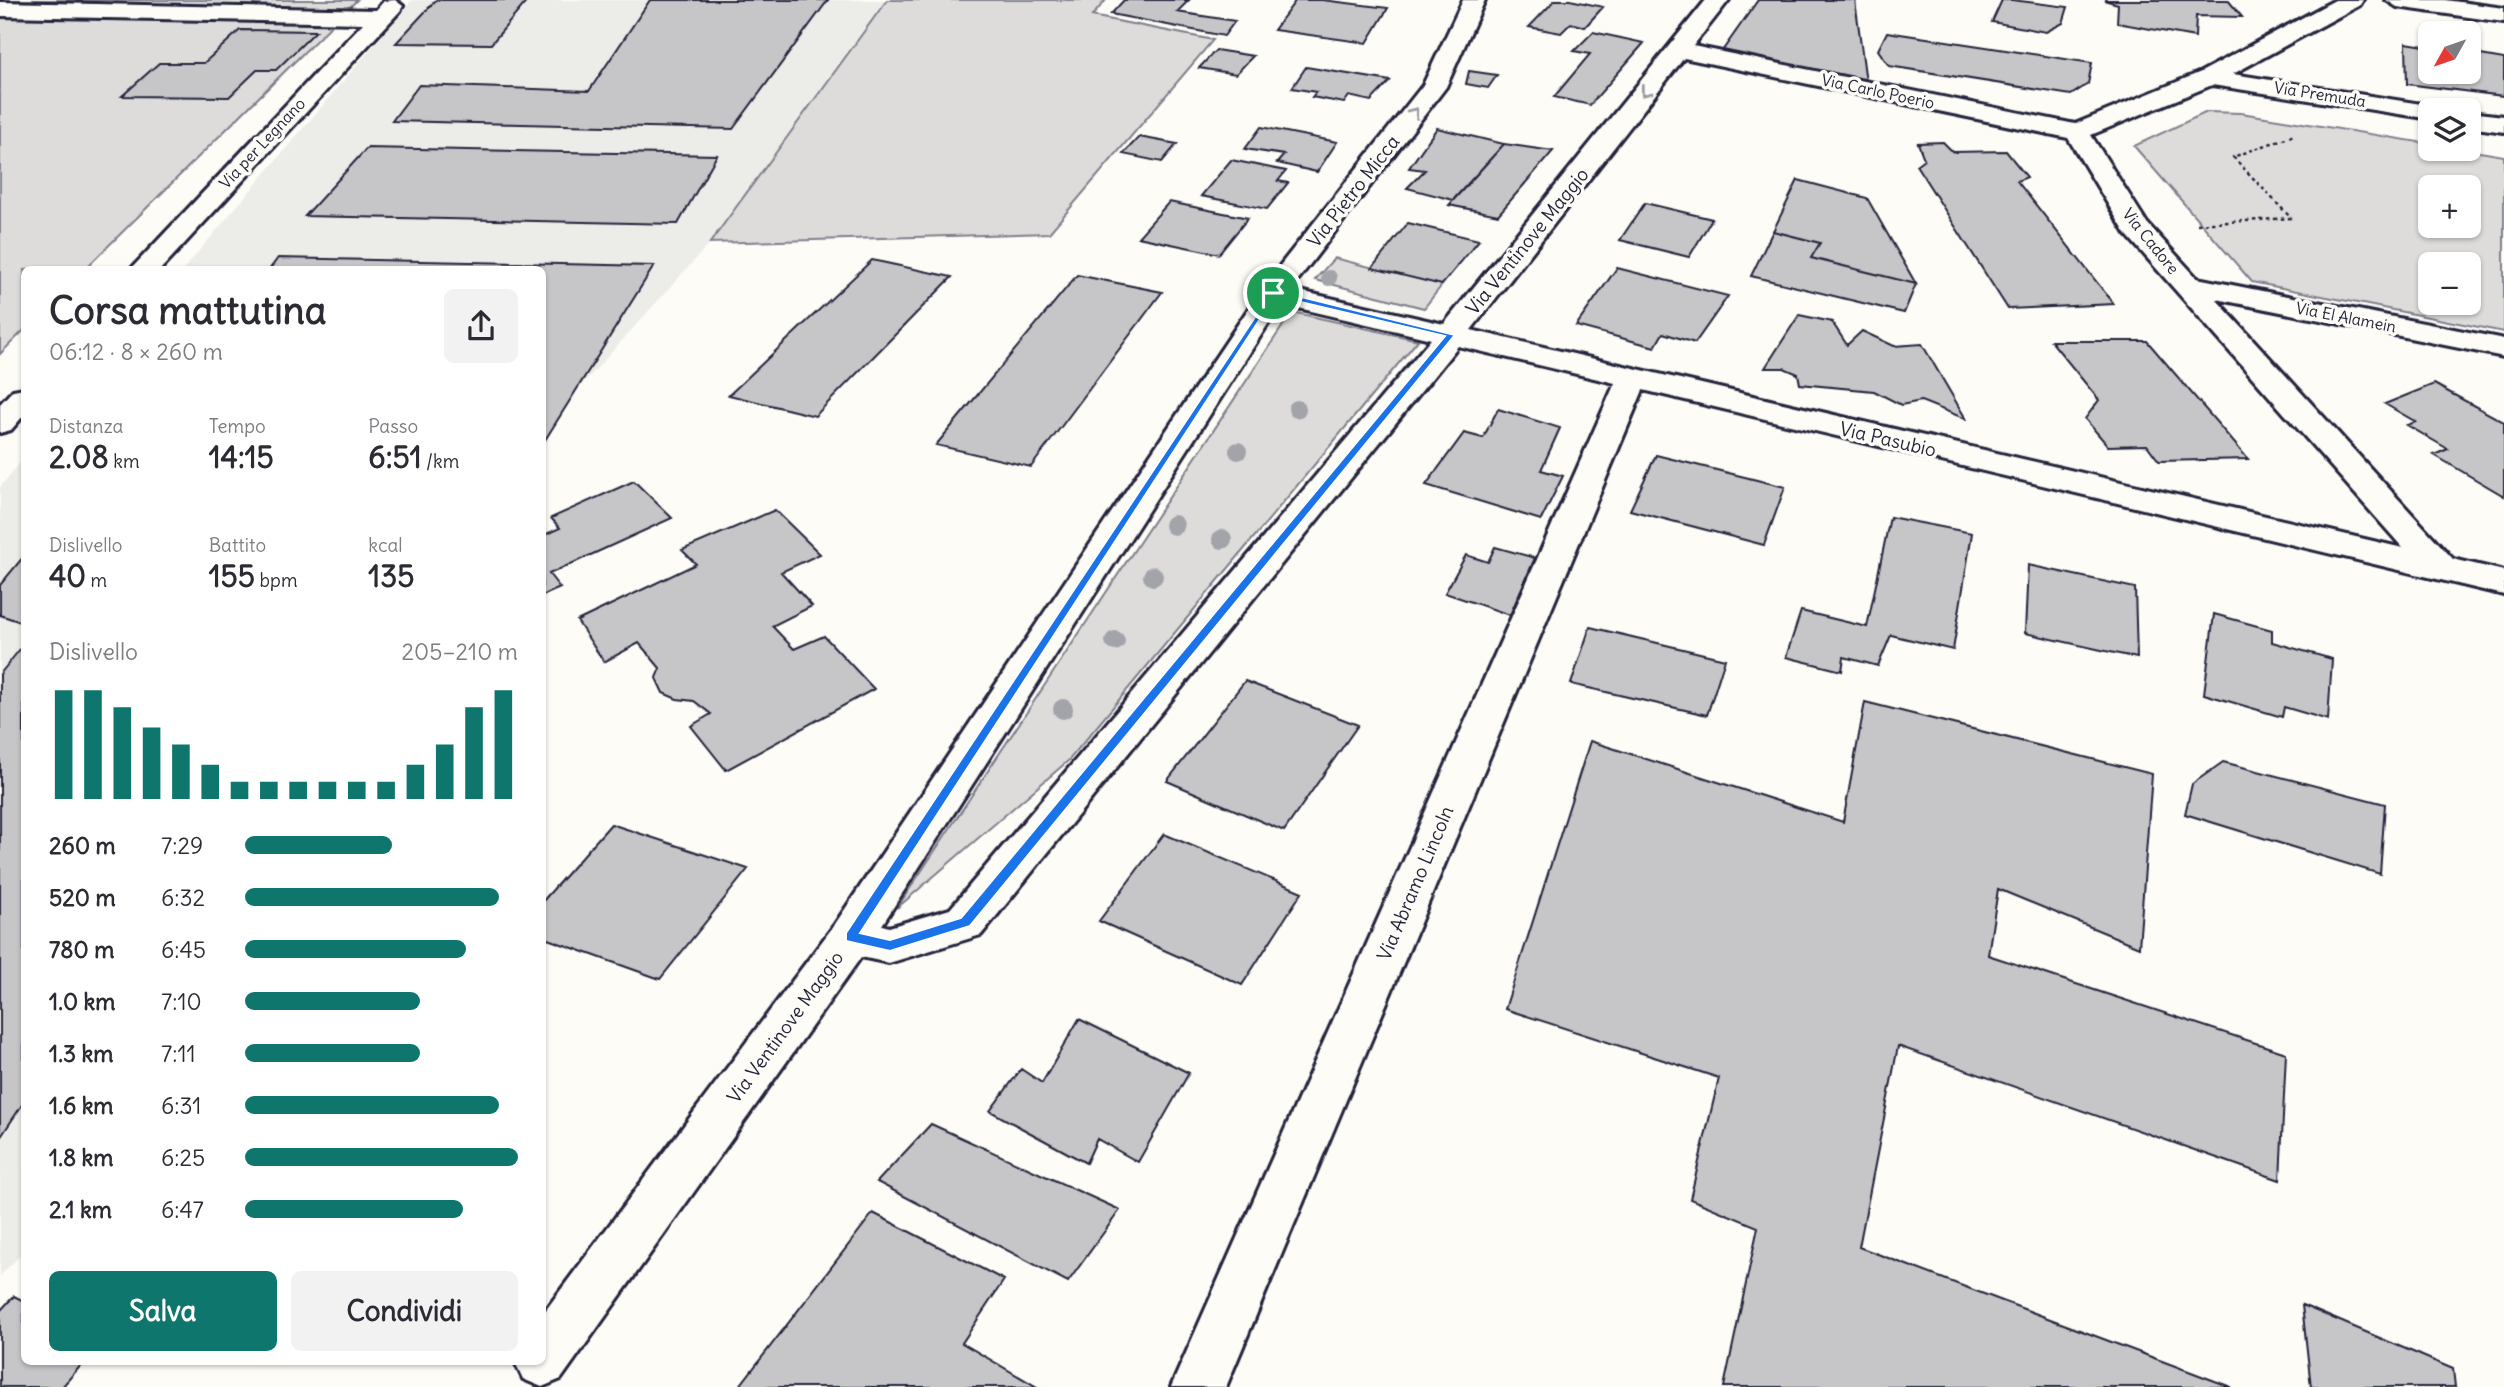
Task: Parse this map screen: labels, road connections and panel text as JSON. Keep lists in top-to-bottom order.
{
  "streets": {
    "street": [
      "Via Carlo Poerio",
      "Via Premuda",
      "Via per Legnano",
      "Via Pietro Micca",
      "Via Ventinove Maggio",
      "Via Cadore",
      "Via El Alamein",
      "Via Pasubio",
      "Via Abramo Lincoln"
    ]
  },
  "crossings": [
    ["Via Carlo Poerio", "Via Ventinove Maggio"],
    ["Via Carlo Poerio", "Via Cadore"],
    ["Via Pietro Micca", "Via Ventinove Maggio"],
    ["Via Pietro Micca", "Via Pasubio"],
    ["Via Ventinove Maggio", "Via Pasubio"],
    ["Via Cadore", "Via El Alamein"],
    ["Via Cadore", "Via Pasubio"],
    ["Via Pasubio", "Via Abramo Lincoln"]
  ],
  "north": "bottom left",
  "page": {
    "map_buttons": ["+", "−"],
    "heading": ["Corsa mattutina", "06:12 · 8 × 260 m"],
    "stats": [
      ["Distanza", "2.08 km"],
      ["Tempo", "14:15"],
      ["Passo", "6:51 /km"],
      ["Dislivello", "40 m"],
      ["Battito", "155 bpm"],
      ["kcal", "135"]
    ],
    "chart": ["Dislivello", "205–210 m"],
    "list": [
      {
        "name": "260 m",
        "note": "7:29"
      },
      {
        "name": "520 m",
        "note": "6:32"
      },
      {
        "name": "780 m",
        "note": "6:45"
      },
      {
        "name": "1.0 km",
        "note": "7:10"
      },
      {
        "name": "1.3 km",
        "note": "7:11"
      },
      {
        "name": "1.6 km",
        "note": "6:31"
      },
      {
        "name": "1.8 km",
        "note": "6:25"
      },
      {
        "name": "2.1 km",
        "note": "6:47"
      }
    ],
    "buttons": ["Salva", "Condividi"]
  }
}
